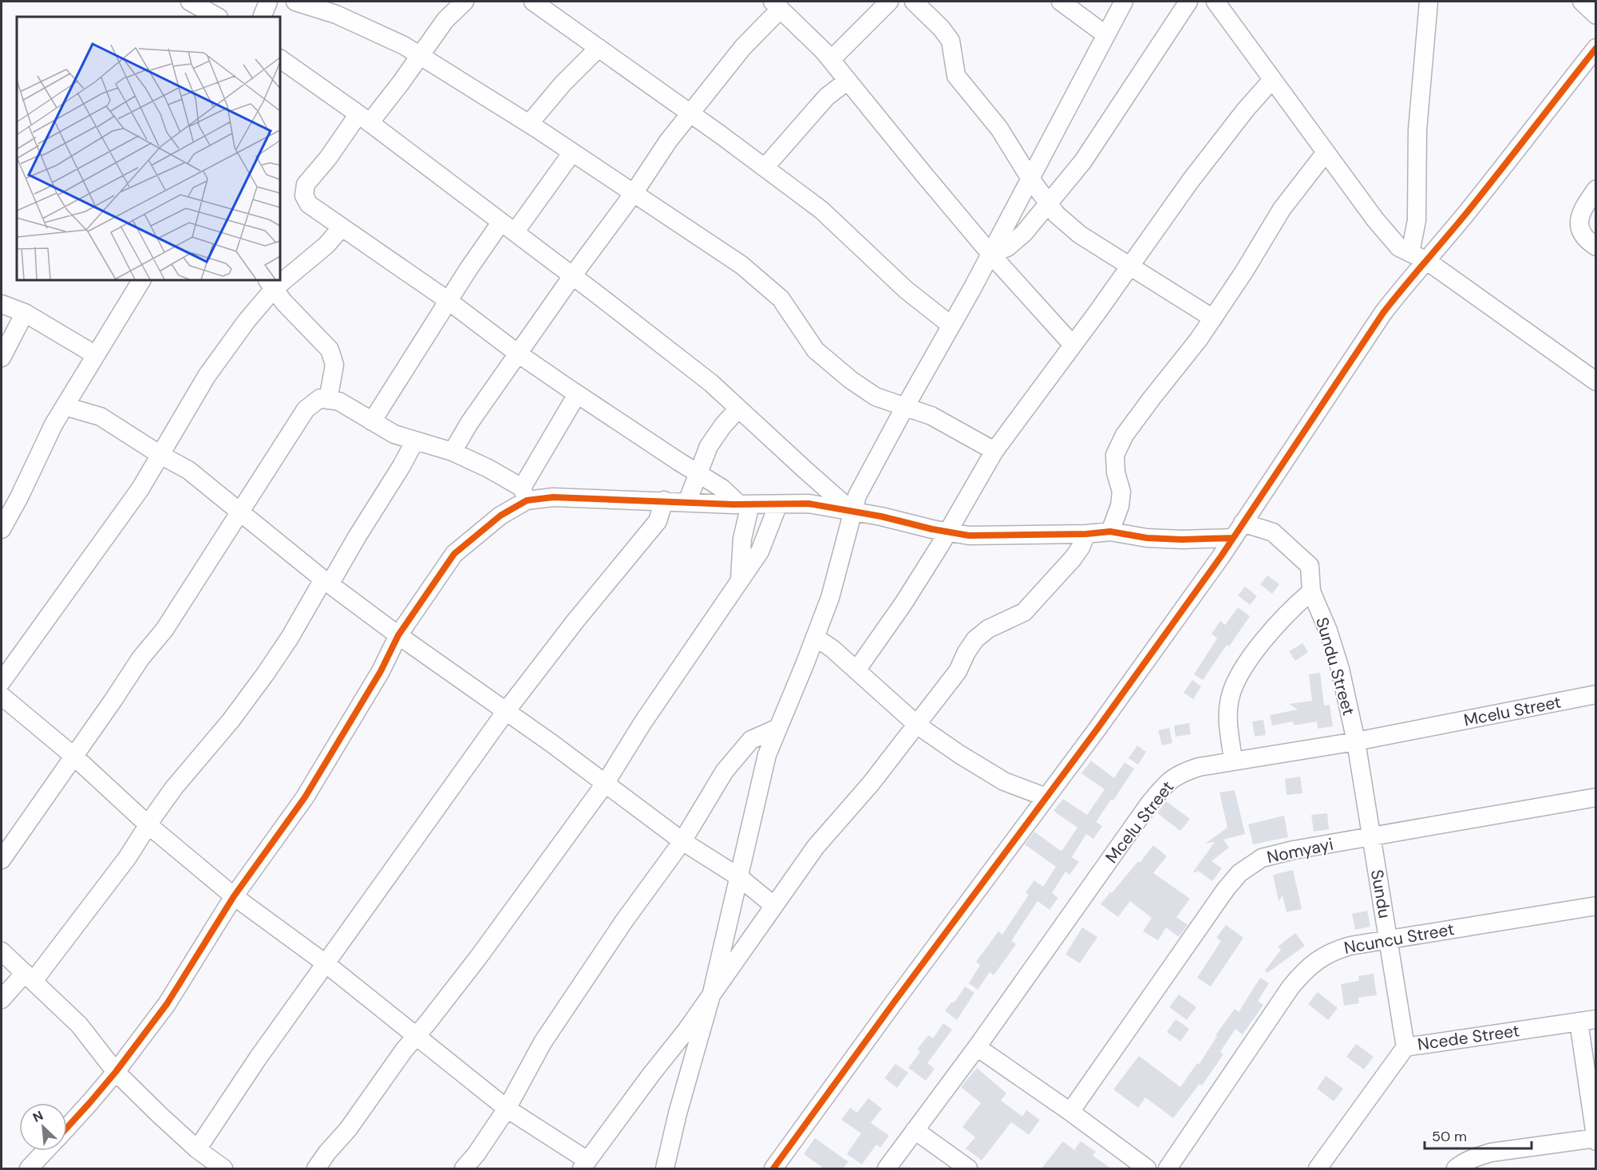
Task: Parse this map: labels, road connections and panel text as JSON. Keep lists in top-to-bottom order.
{
  "streets": {
    "street": [
      "Sundu Street",
      "Mcelu Street",
      "Nomyayi",
      "Sundu",
      "Ncuncu Street",
      "Ncede Street"
    ]
  },
  "crossings": [
    ["Sundu Street", "Mcelu Street"],
    ["Sundu Street", "Sundu"],
    ["Mcelu Street", "Sundu"],
    ["Nomyayi", "Sundu"],
    ["Sundu", "Ncuncu Street"],
    ["Sundu", "Ncede Street"]
  ],
  "scale_bar": "50 m",
  "north": "top left"
}
